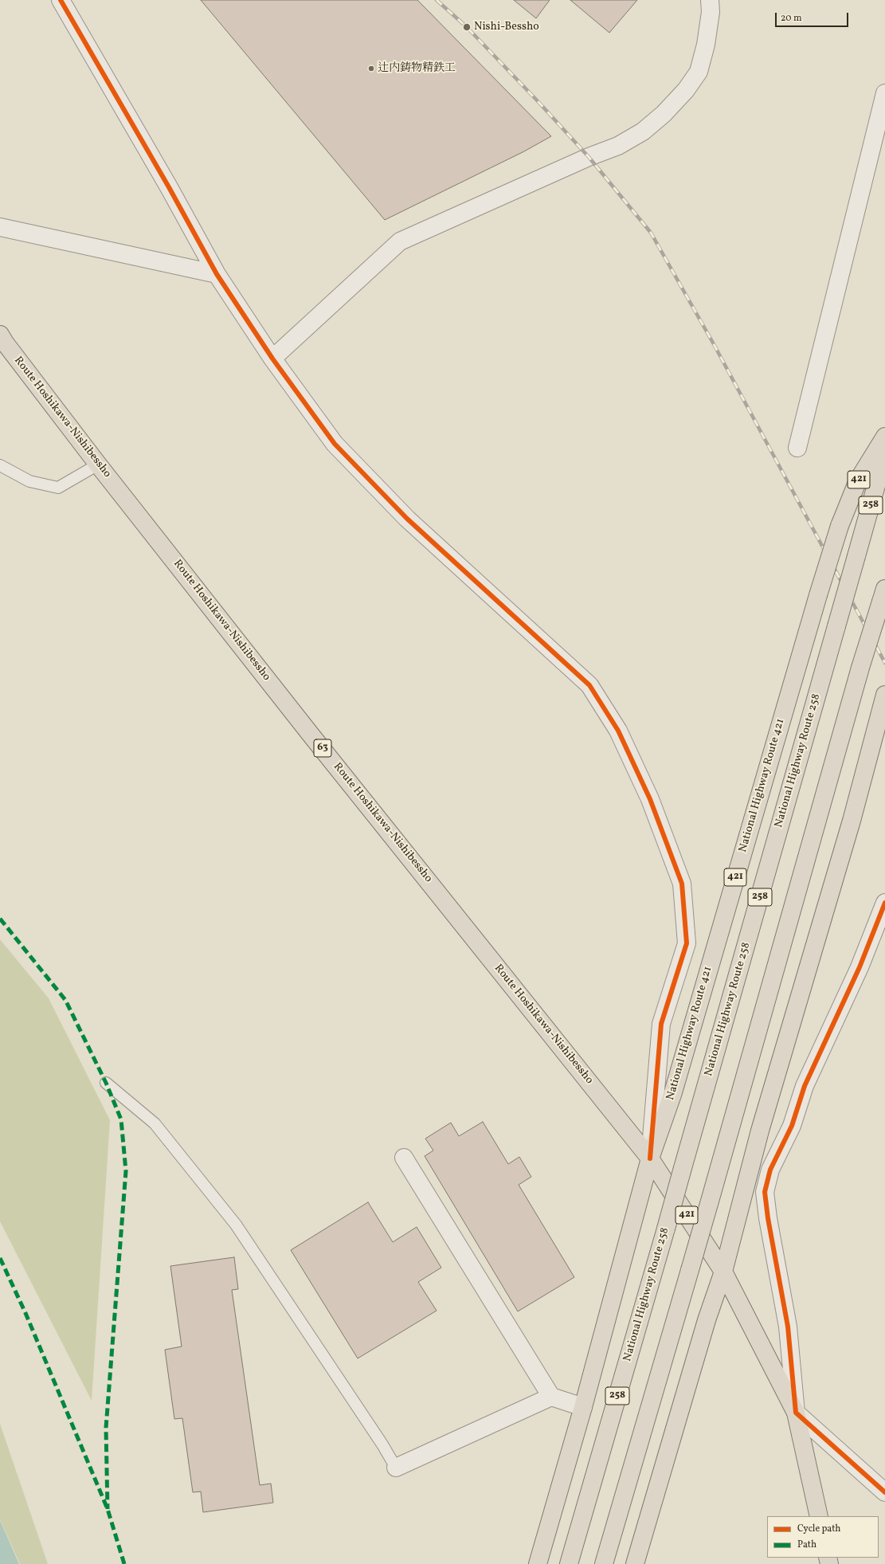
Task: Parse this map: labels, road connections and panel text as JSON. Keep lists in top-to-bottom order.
{
  "streets": {
    "main road": [
      "Route Hoshikawa-Nishibessho",
      "421",
      "258",
      "63",
      "National Highway Route 258",
      "National Highway Route 421"
    ]
  },
  "crossings": [
    ["Route Hoshikawa-Nishibessho", "421"],
    ["Route Hoshikawa-Nishibessho", "National Highway Route 421"],
    ["421", "National Highway Route 421"]
  ],
  "places": ["Nishi-Bessho", "辻内鋳物精鉄工"],
  "legend": ["Cycle path", "Path"],
  "scale_bar": "20 m"
}
